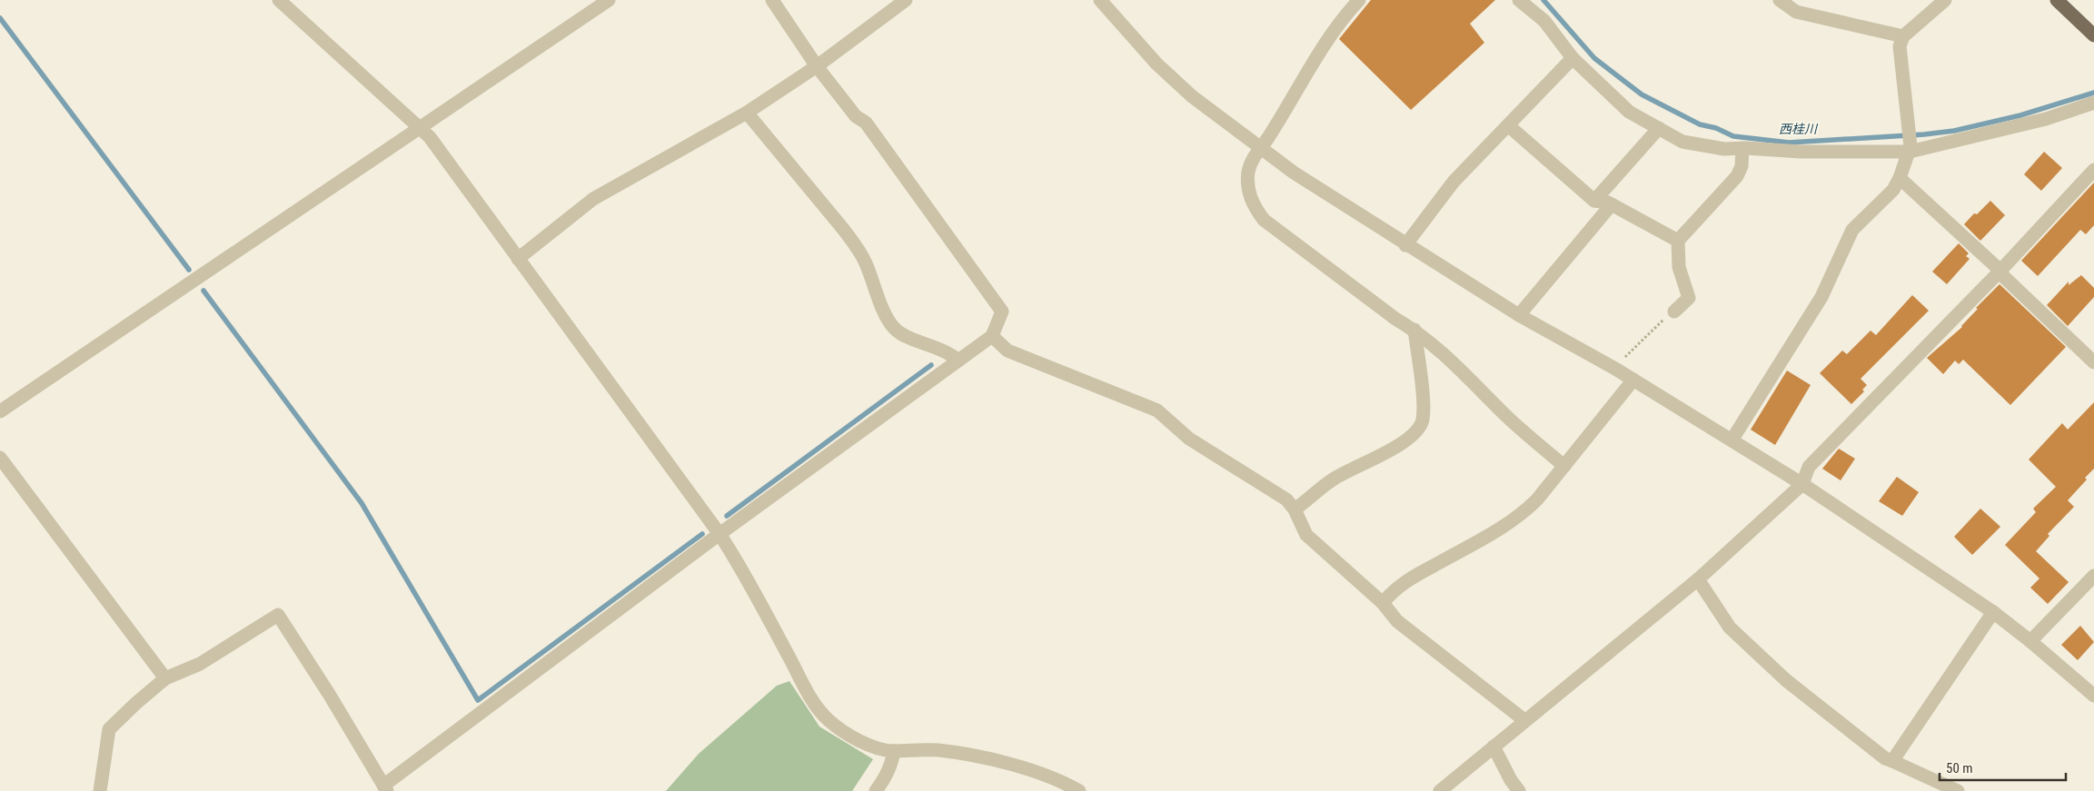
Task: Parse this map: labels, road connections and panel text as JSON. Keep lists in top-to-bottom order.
{
  "water": ["西桂川"],
  "scale_bar": "50 m"
}
